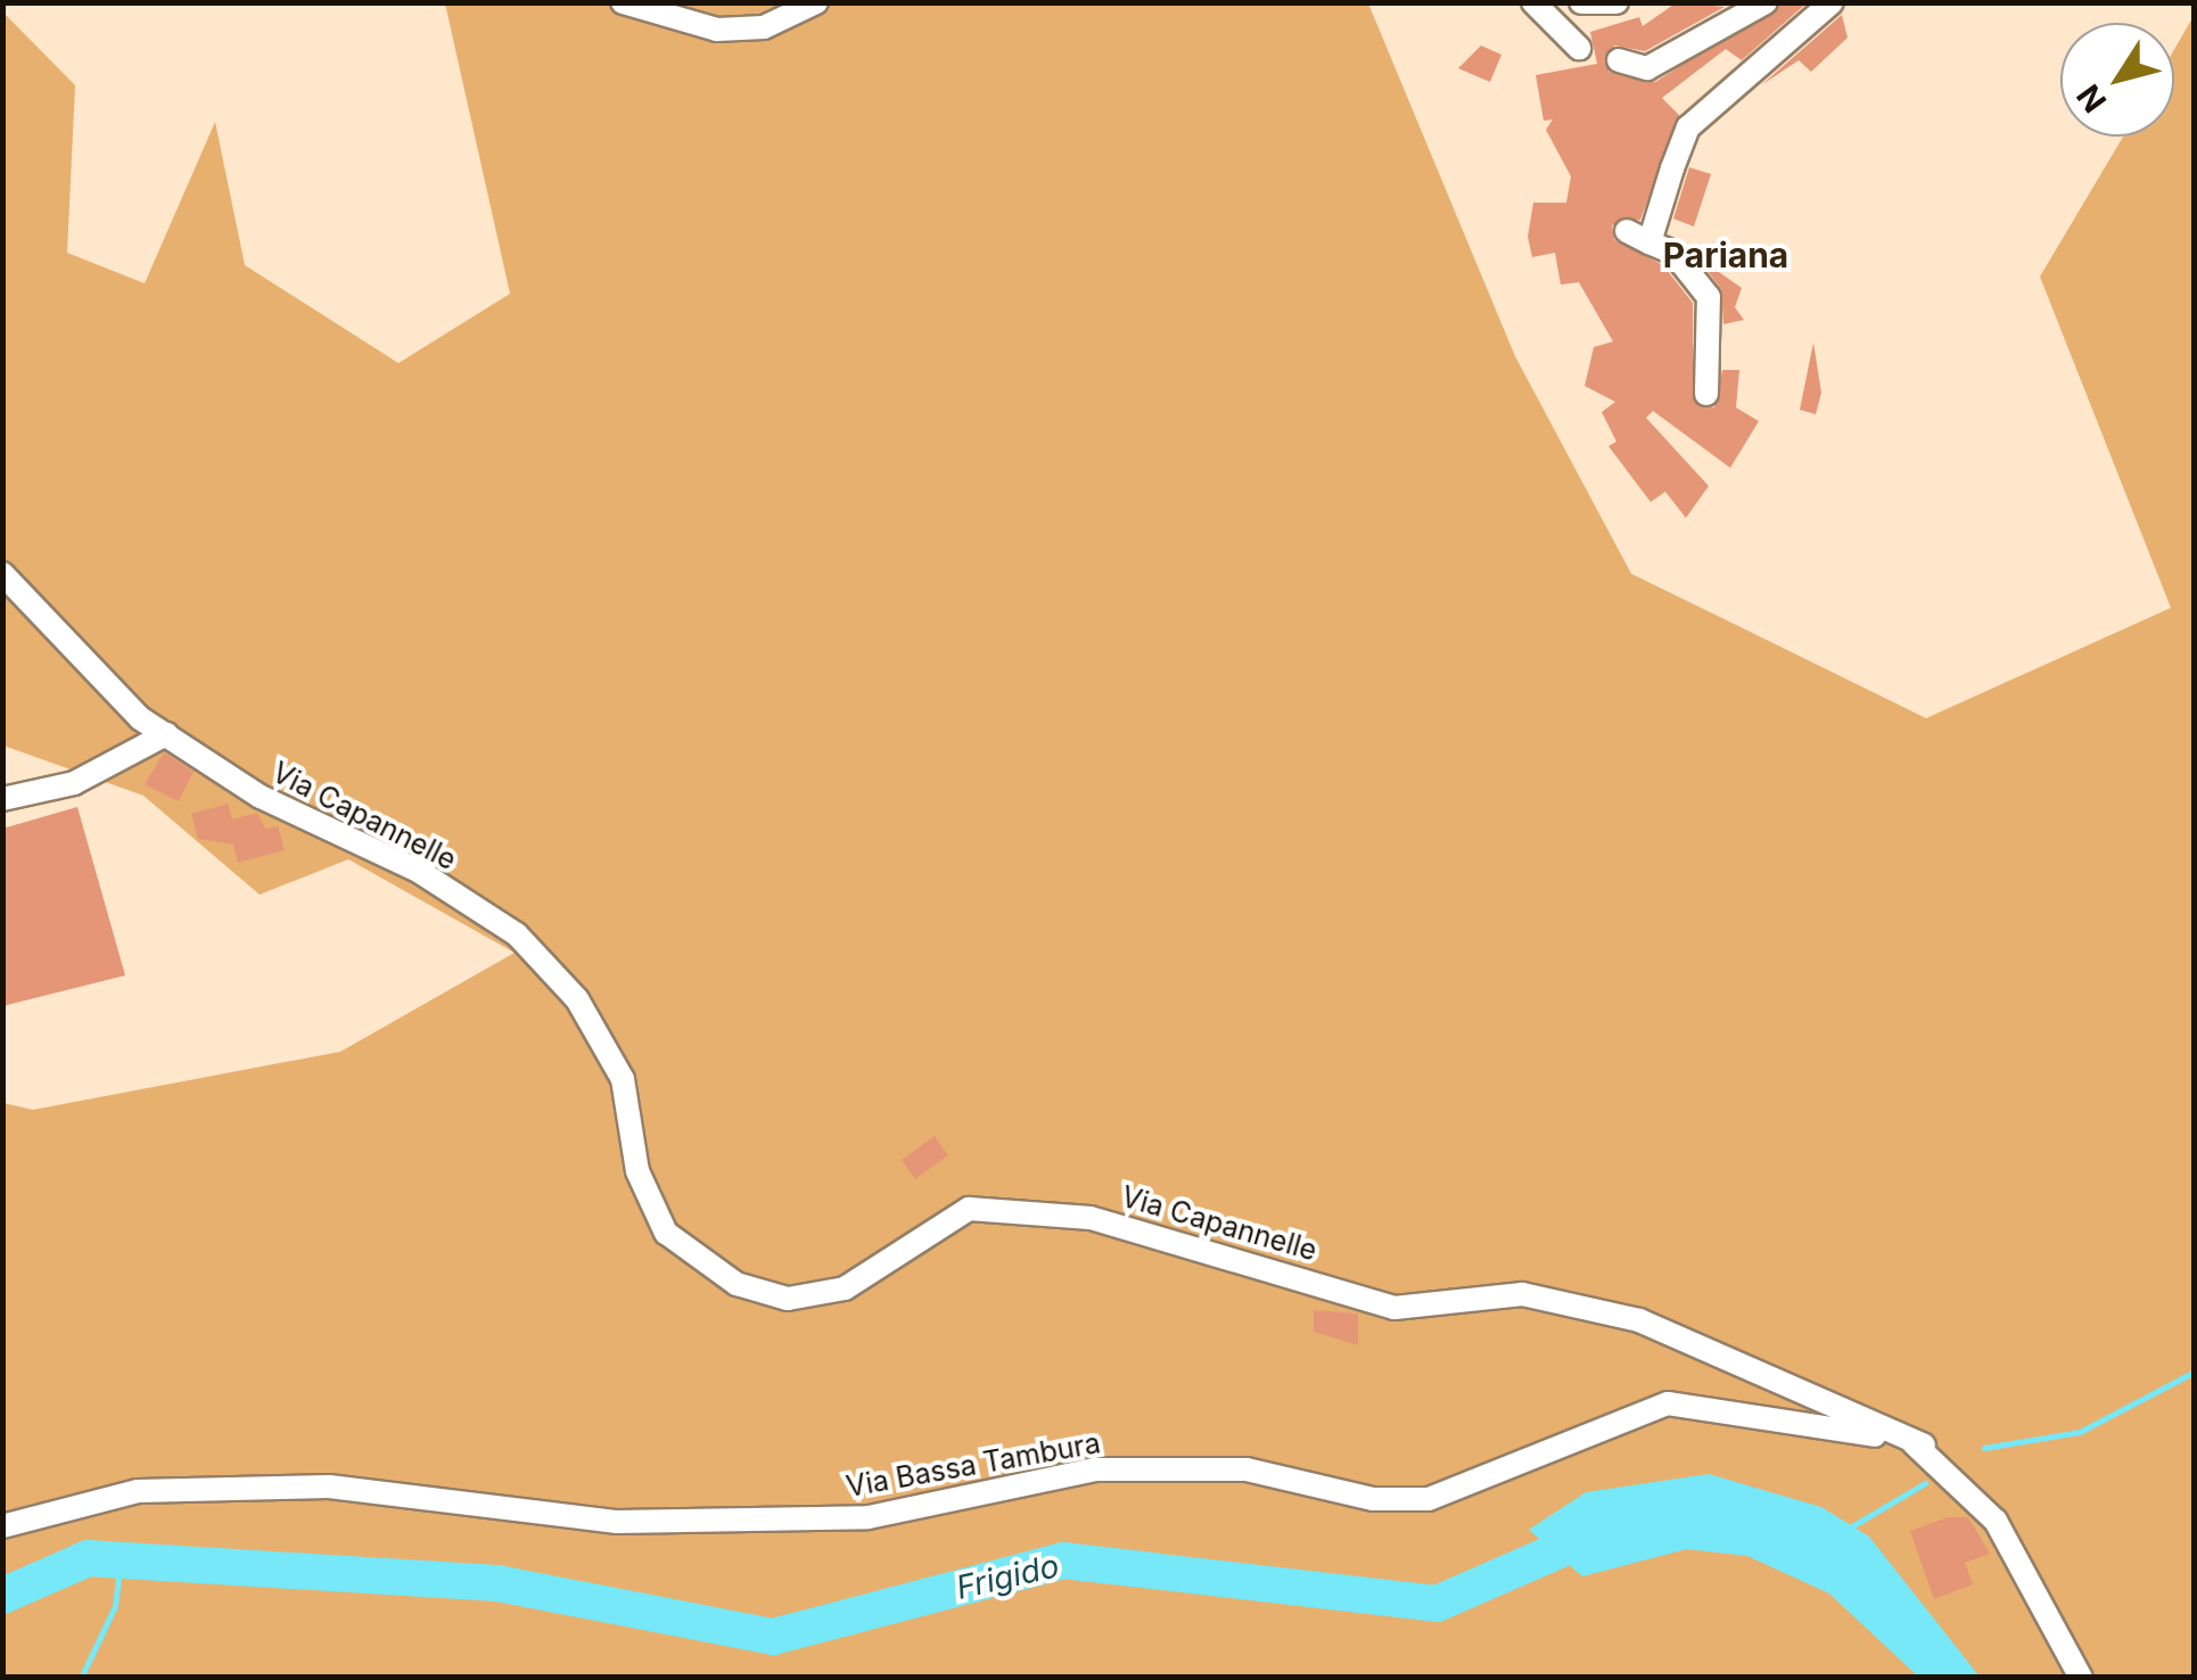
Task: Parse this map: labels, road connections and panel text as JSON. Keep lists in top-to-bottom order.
{
  "streets": {
    "street": ["Via Capannelle", "Via Bassa Tambura"]
  },
  "crossings": [
    ["Via Capannelle", "Via Bassa Tambura"]
  ],
  "districts": ["Pariana"],
  "water": ["Frigido"],
  "north": "bottom left"
}
